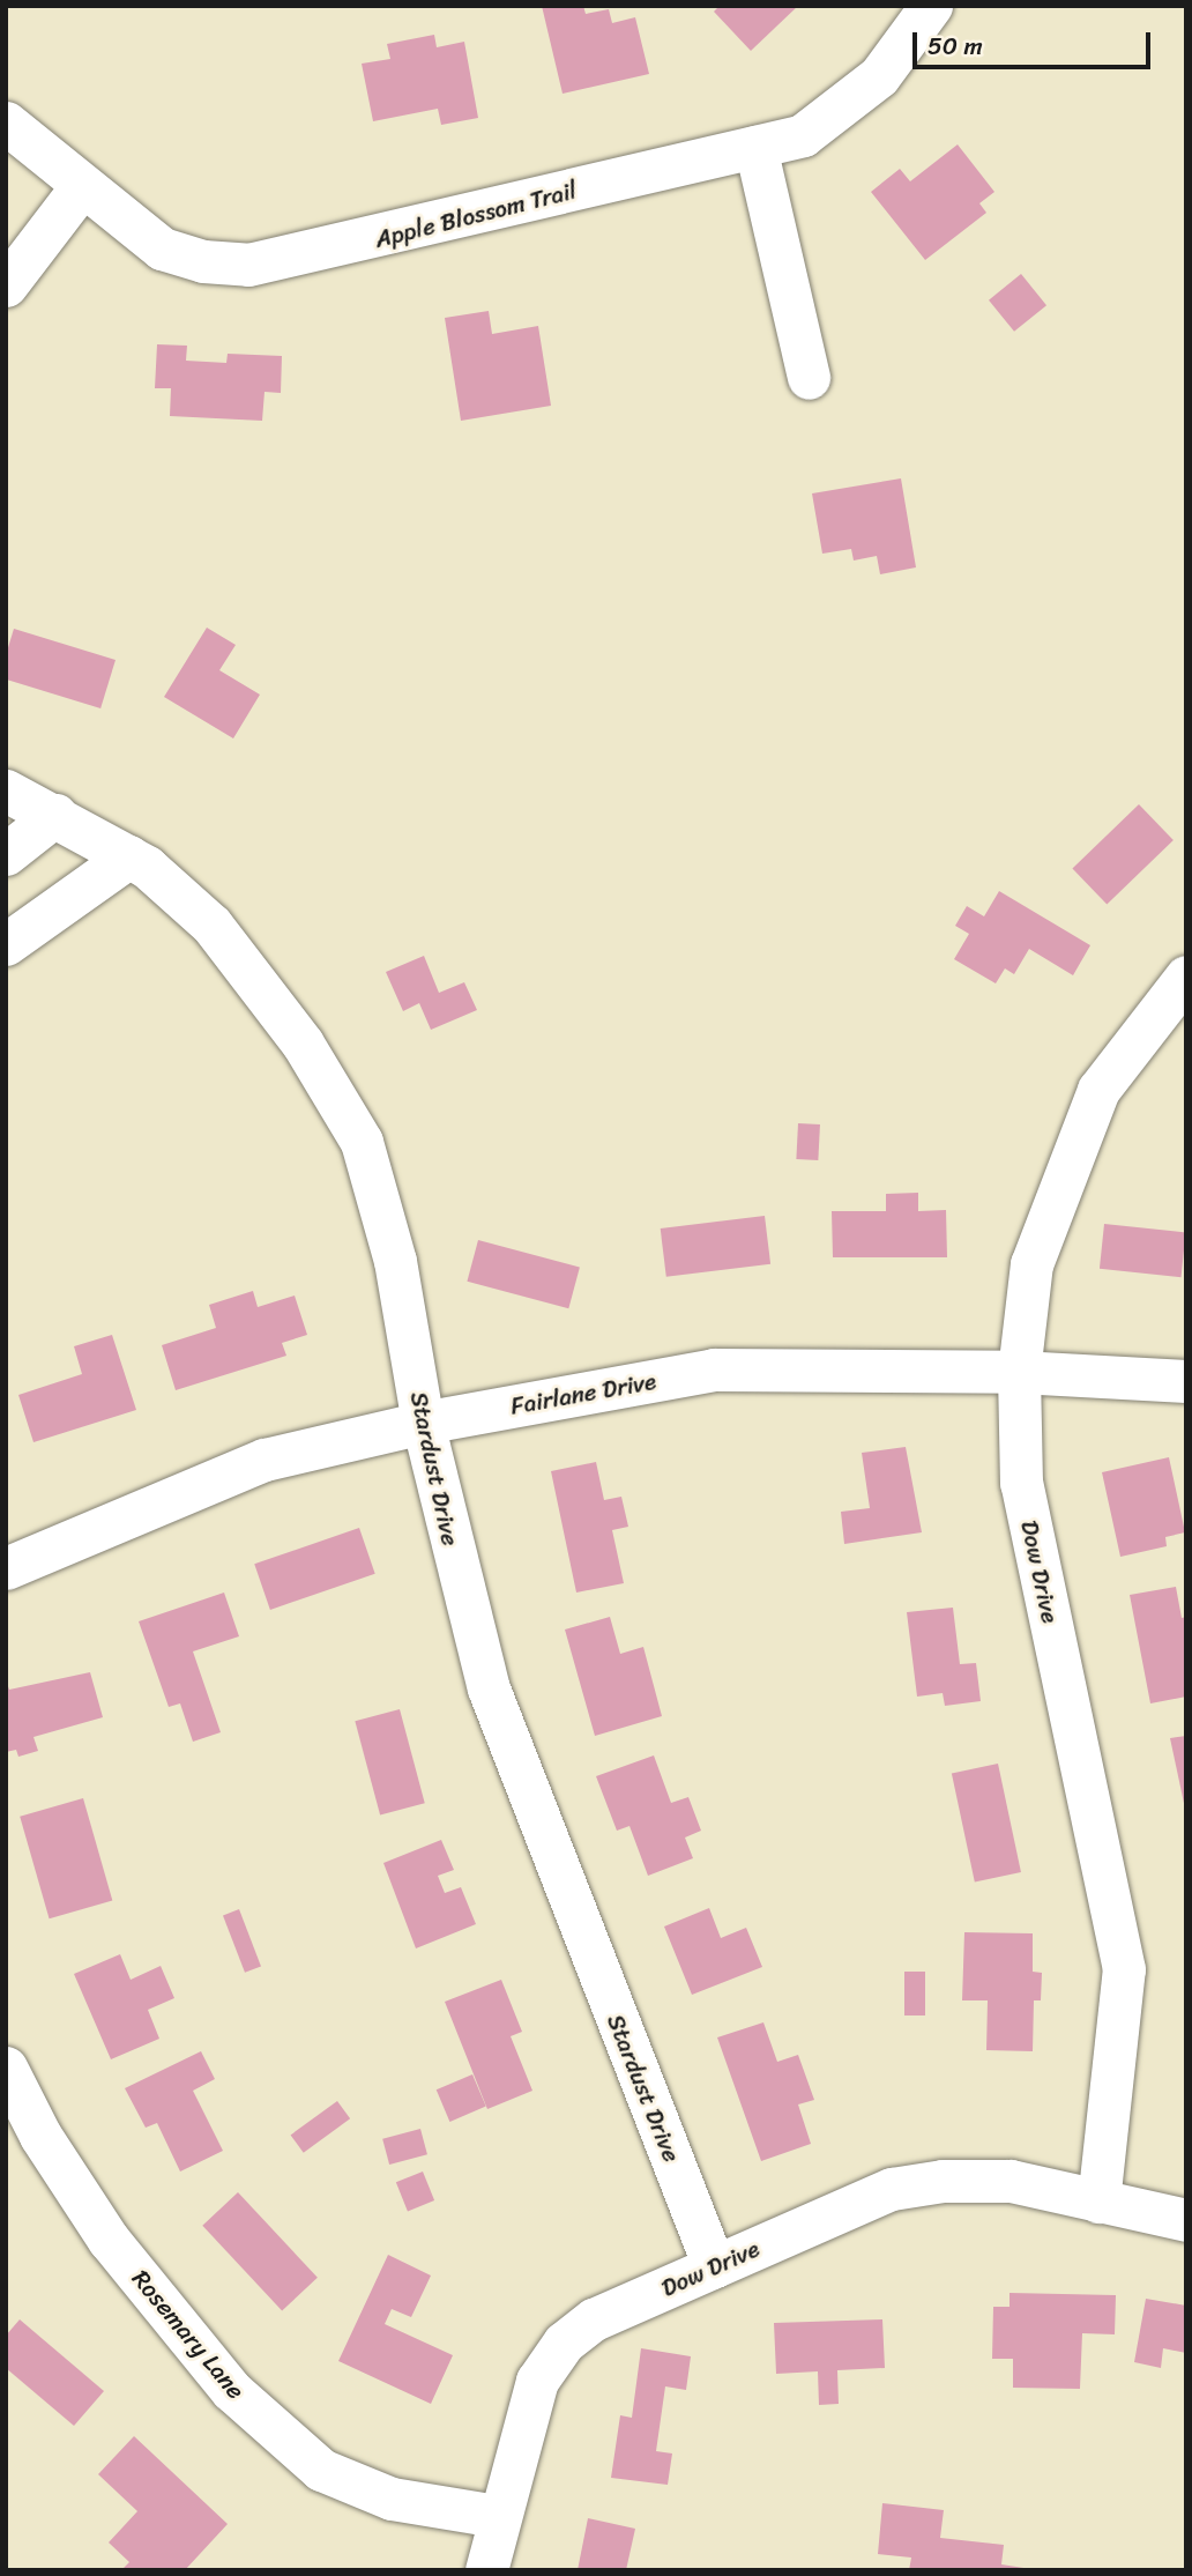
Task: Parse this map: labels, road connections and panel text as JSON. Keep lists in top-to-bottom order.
{
  "streets": {
    "street": [
      "Apple Blossom Trail",
      "Fairlane Drive",
      "Stardust Drive",
      "Dow Drive",
      "Rosemary Lane"
    ]
  },
  "crossings": [
    ["Fairlane Drive", "Stardust Drive"],
    ["Fairlane Drive", "Dow Drive"],
    ["Stardust Drive", "Dow Drive"],
    ["Dow Drive", "Rosemary Lane"]
  ],
  "scale_bar": "50 m"
}
